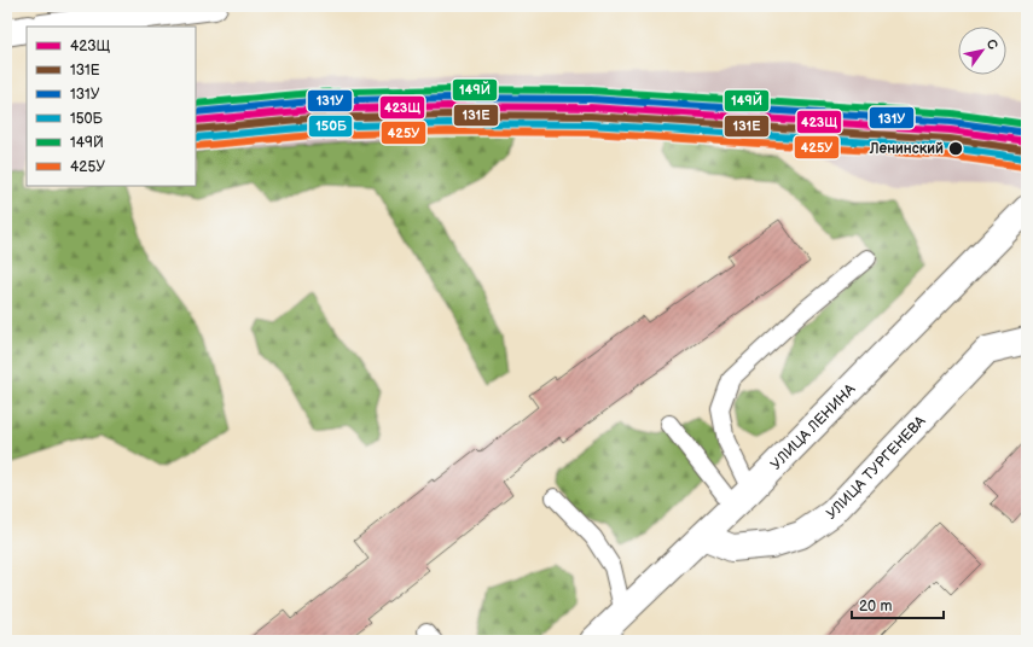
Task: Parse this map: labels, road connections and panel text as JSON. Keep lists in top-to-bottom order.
{
  "streets": {
    "street": ["УЛИЦА ЛЕНИНА", "УЛИЦА ТУРГЕНЕВА"]
  },
  "crossings": [
    ["УЛИЦА ЛЕНИНА", "УЛИЦА ТУРГЕНЕВА"]
  ],
  "places": ["Ленинский"],
  "lines": [
    "transit line 149Й",
    "transit line 131У",
    "transit line 423Щ",
    "transit line 131Е",
    "transit line 150Б",
    "transit line 425У"
  ],
  "legend": [
    "423Щ",
    "131Е",
    "131У",
    "150Б",
    "149Й",
    "425У"
  ],
  "scale_bar": "20 m",
  "north": "top right"
}
